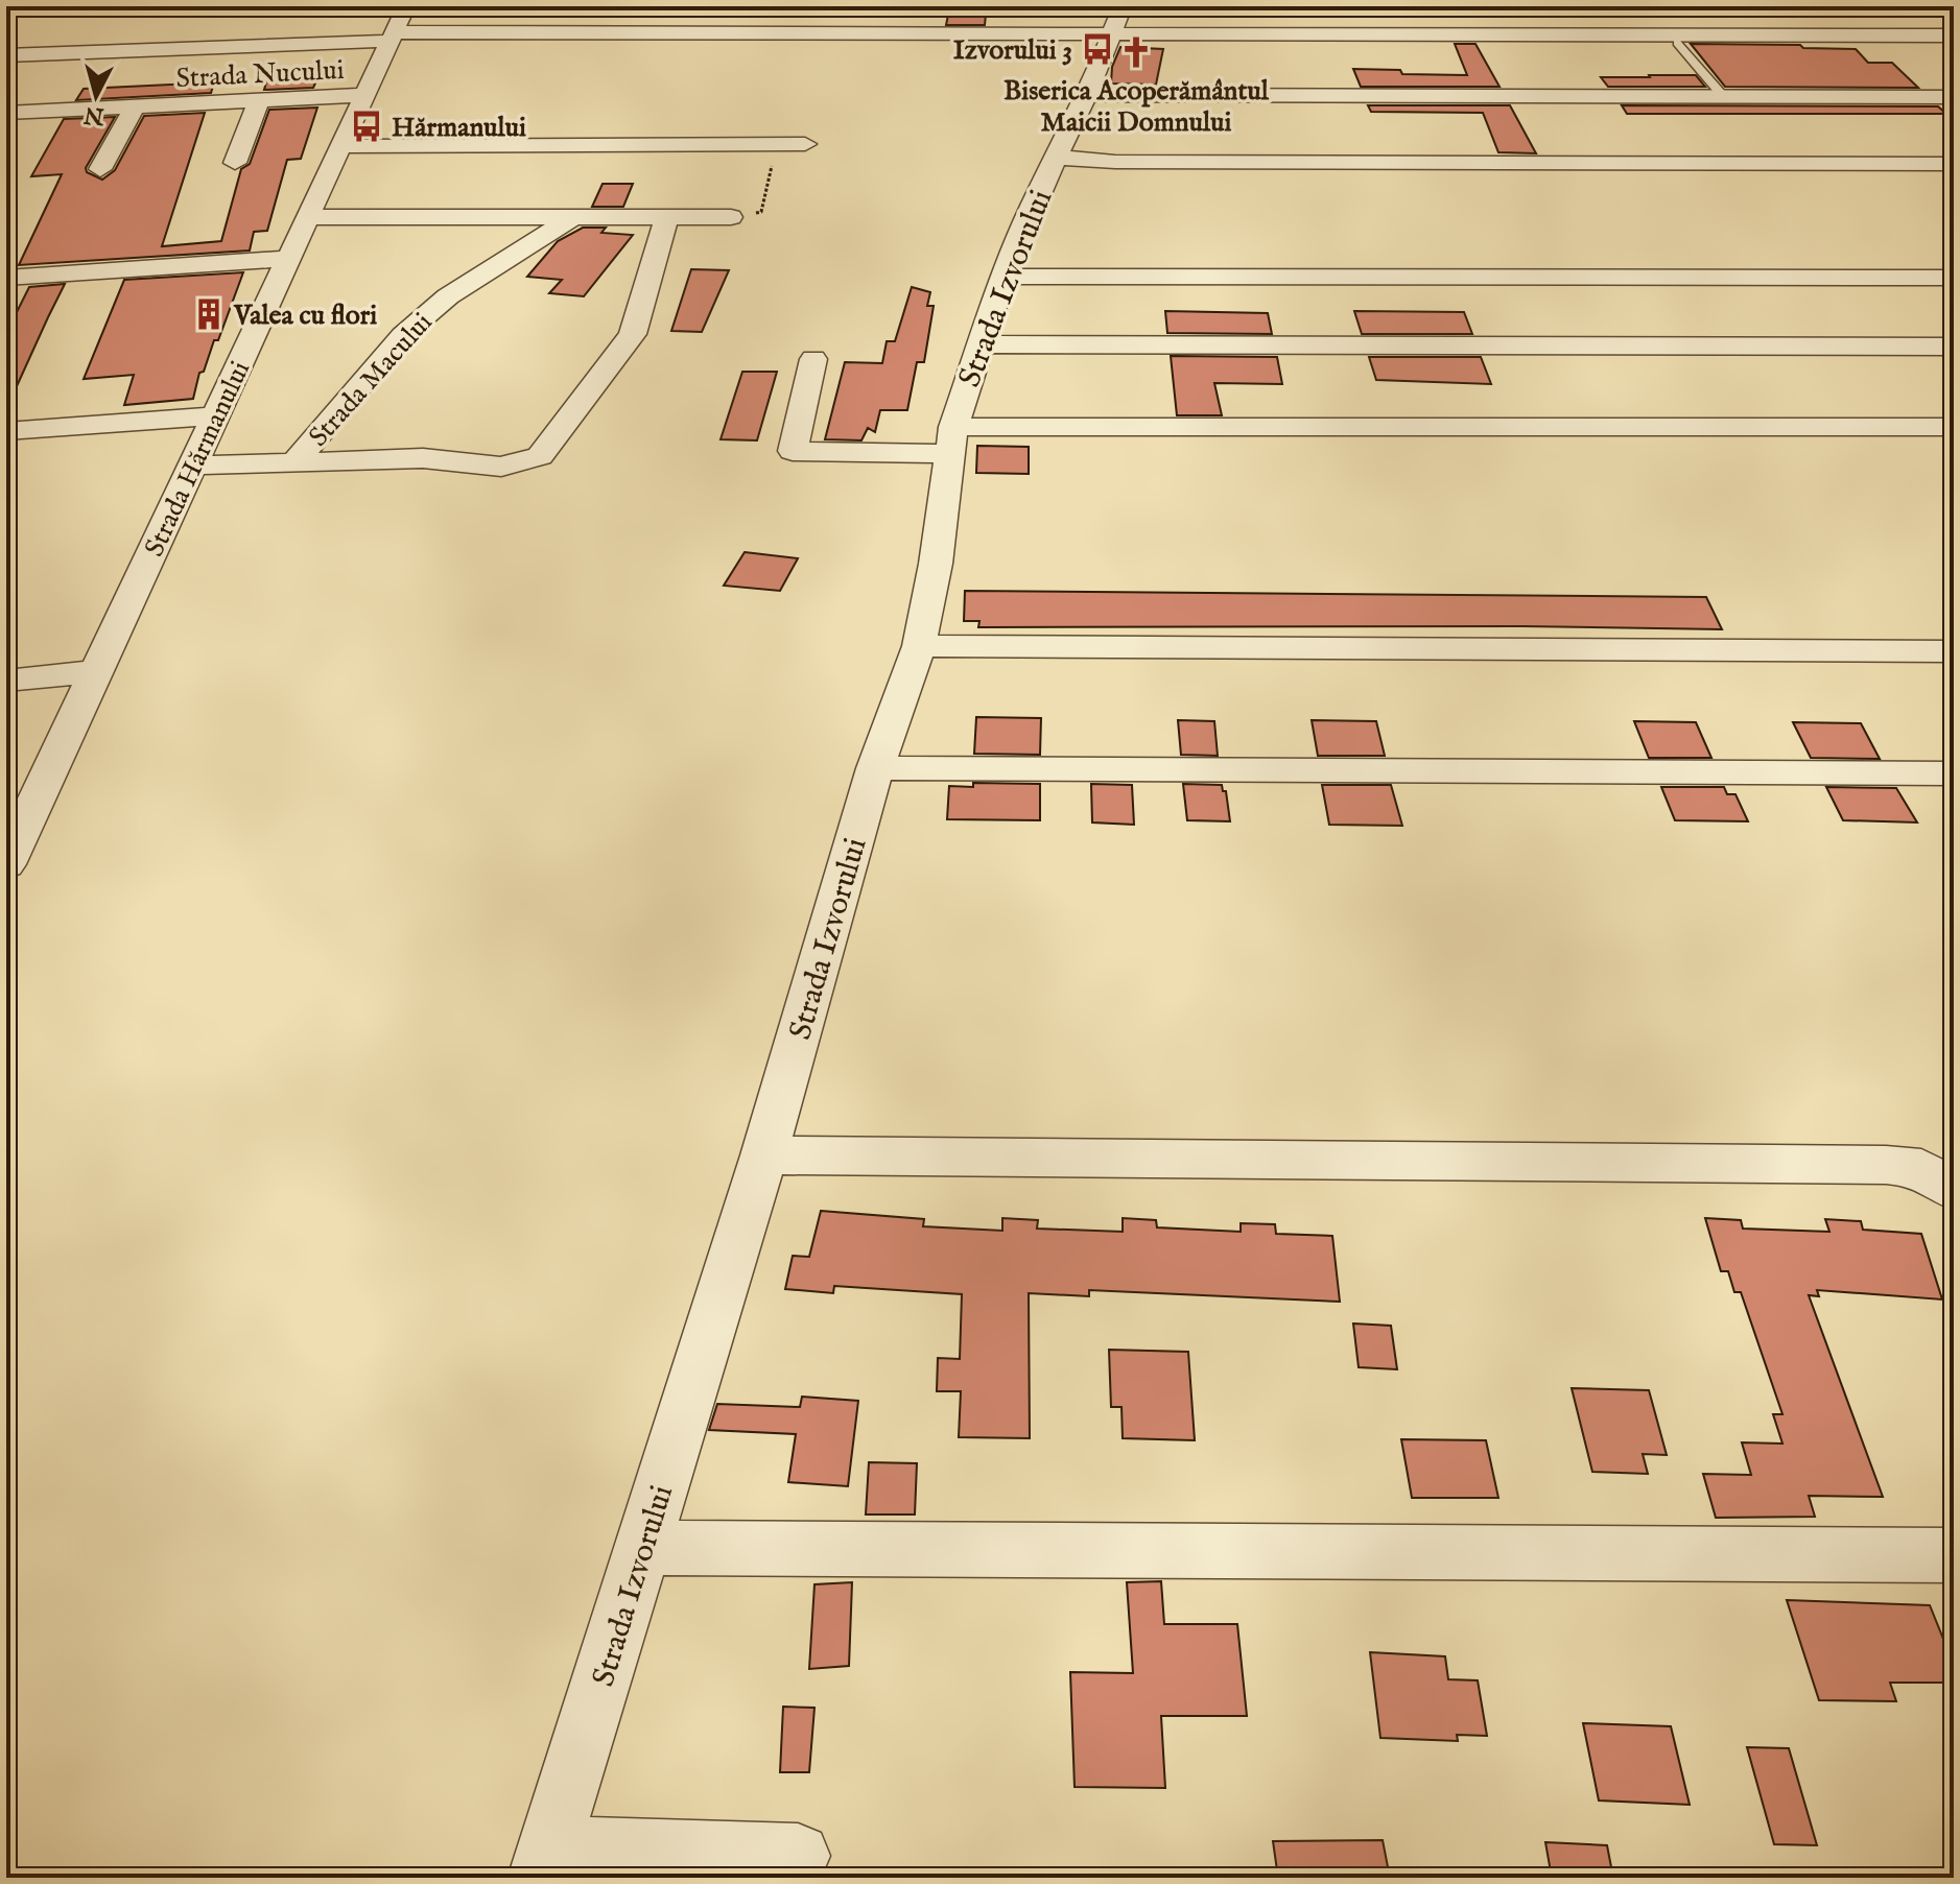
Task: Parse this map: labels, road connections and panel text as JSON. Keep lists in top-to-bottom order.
{
  "streets": {
    "street": [
      "Strada Nucului",
      "Strada Izvorului",
      "Strada Macului",
      "Strada Hărmanului"
    ]
  },
  "crossings": [
    ["Strada Nucului", "Strada Hărmanului"],
    ["Strada Macului", "Strada Hărmanului"]
  ],
  "places": {
    "bus stop": ["Izvorului 3", "Hărmanului"],
    "church": ["Biserica Acoperământul Maicii Domnului"],
    "building": ["Valea cu flori"]
  },
  "north": "bottom"
}
